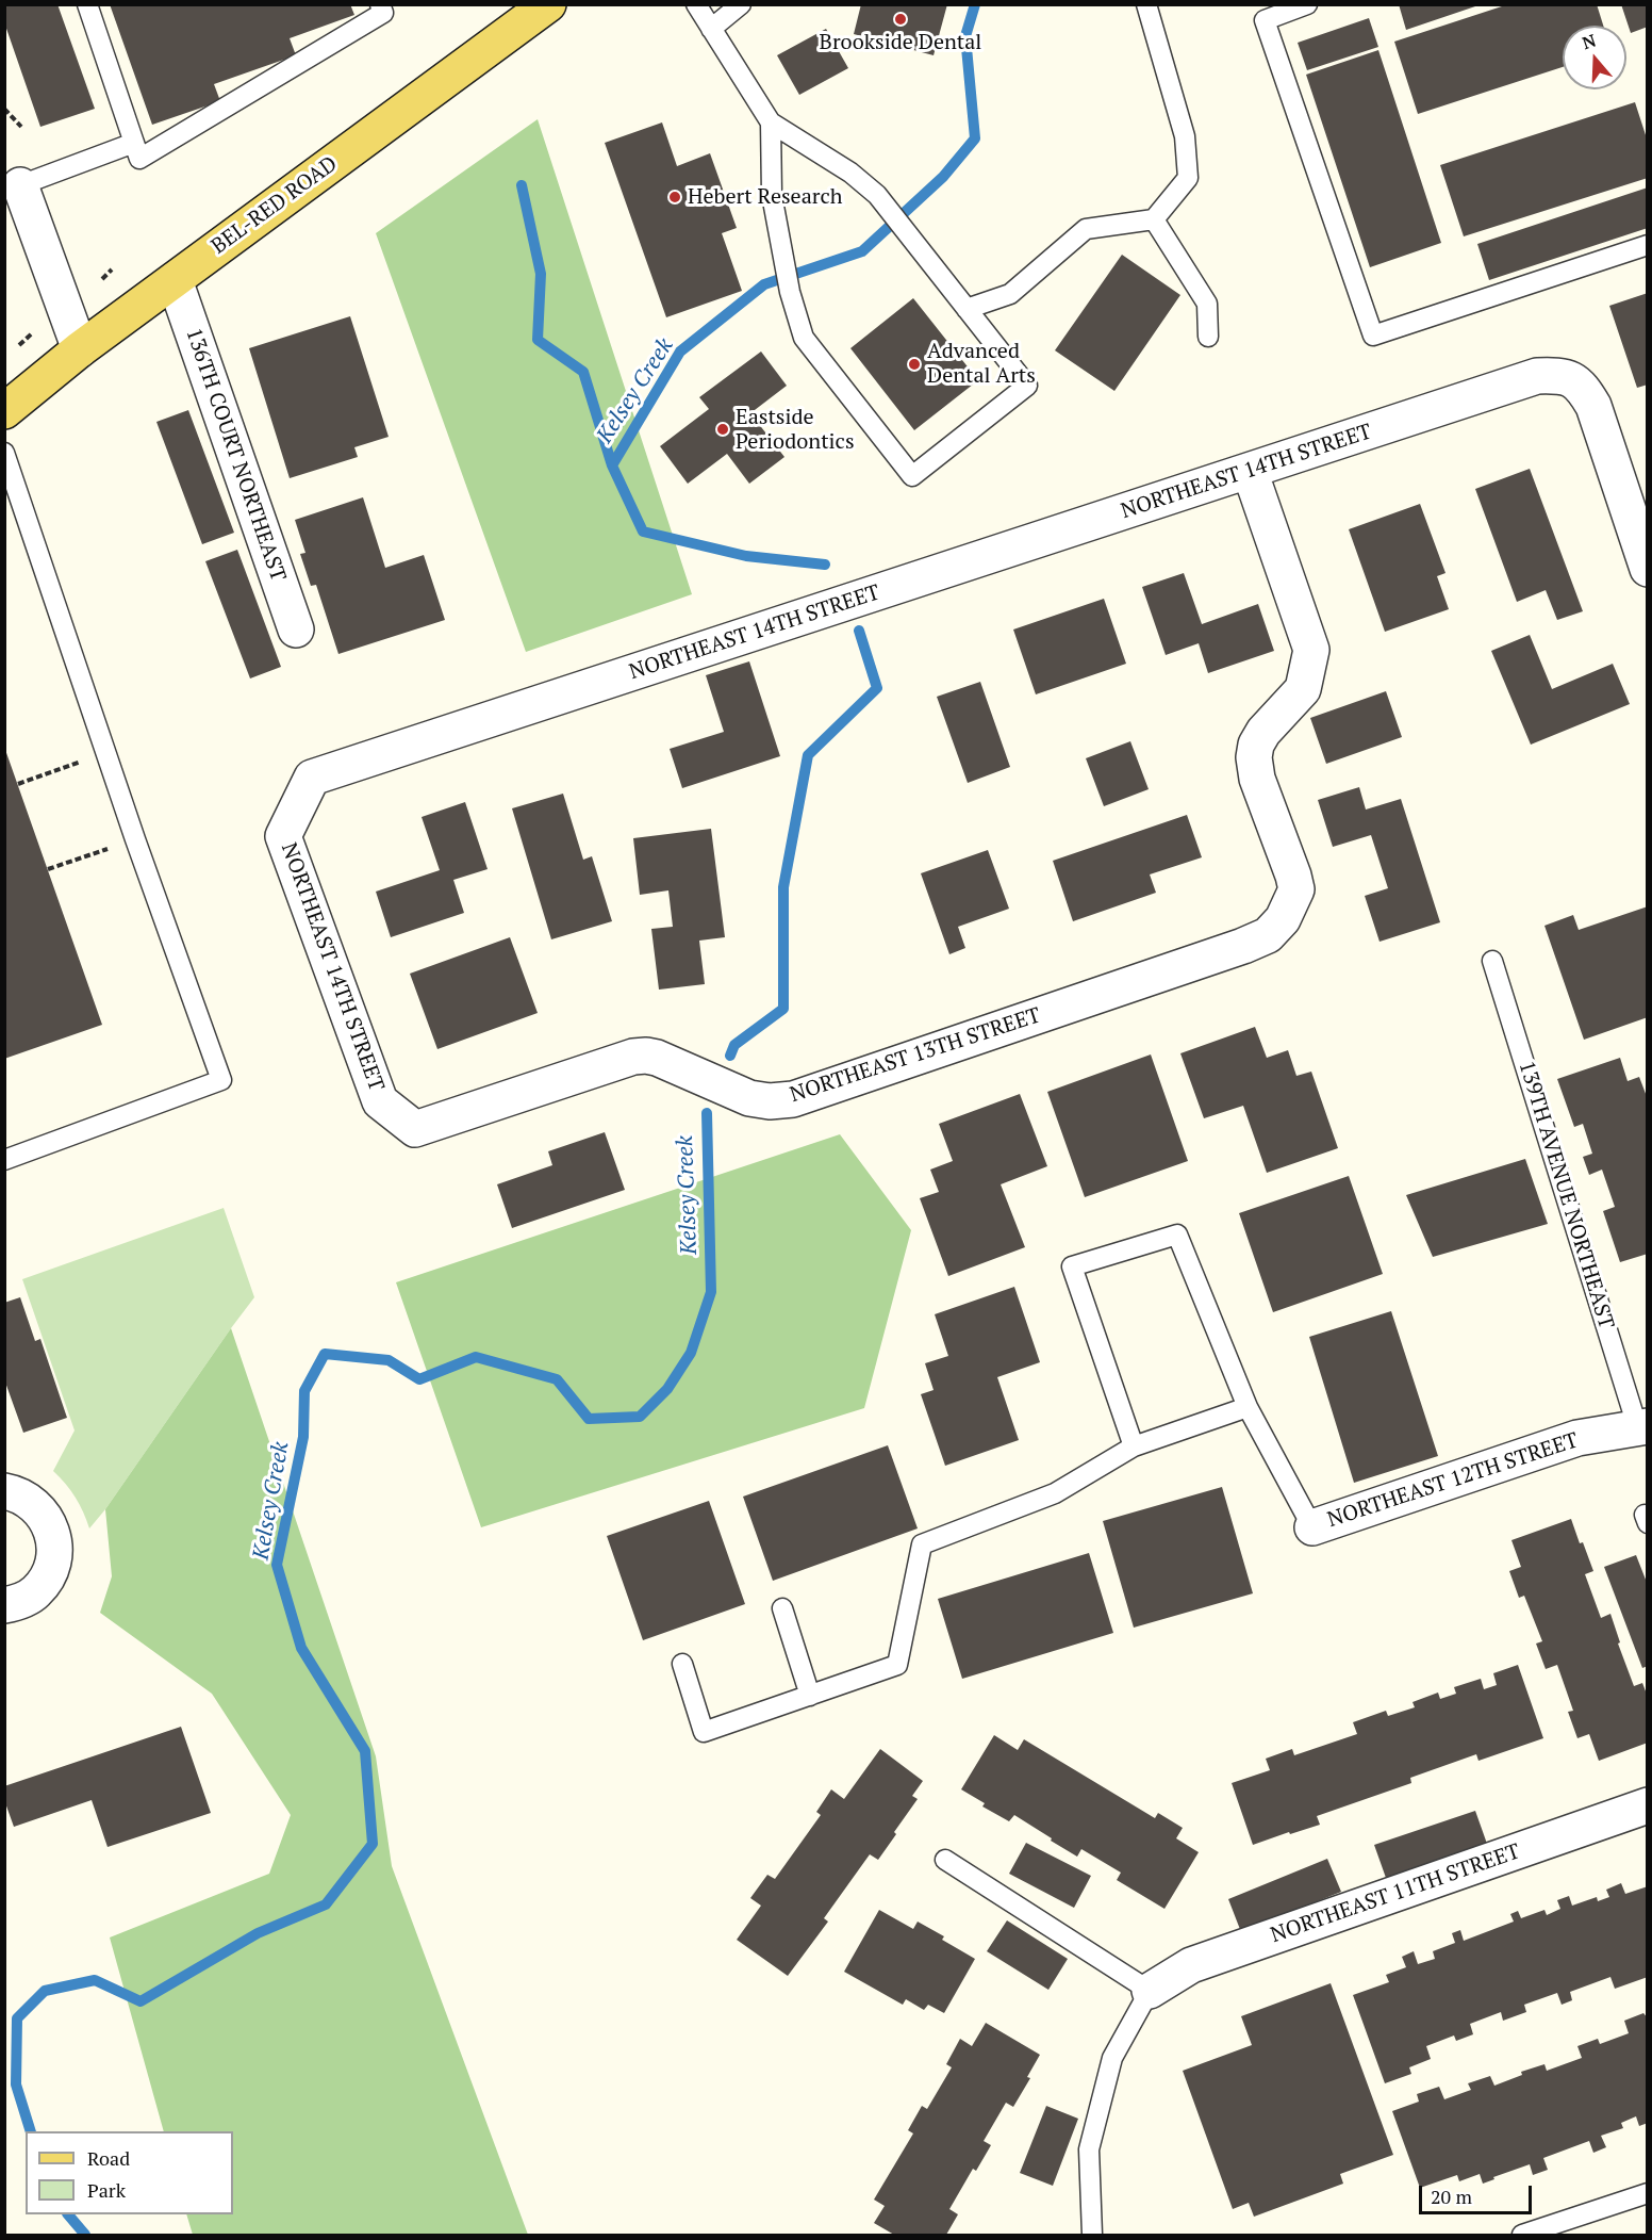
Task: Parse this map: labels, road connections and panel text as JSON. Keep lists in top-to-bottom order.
{
  "streets": {
    "main road": ["BEL-RED ROAD"],
    "street": [
      "136TH COURT NORTHEAST",
      "NORTHEAST 14TH STREET",
      "NORTHEAST 13TH STREET",
      "NORTHEAST 12TH STREET",
      "NORTHEAST 11TH STREET"
    ],
    "lane": ["139TH AVENUE NORTHEAST"]
  },
  "crossings": [
    ["BEL-RED ROAD", "136TH COURT NORTHEAST"],
    ["NORTHEAST 14TH STREET", "NORTHEAST 13TH STREET"],
    ["139TH AVENUE NORTHEAST", "NORTHEAST 12TH STREET"]
  ],
  "water": ["Kelsey Creek"],
  "places": [
    "Brookside Dental",
    "Hebert Research",
    "Advanced Dental Arts",
    "Eastside Periodontics"
  ],
  "legend": ["Road", "Park"],
  "scale_bar": "20 m",
  "north": "top"
}
